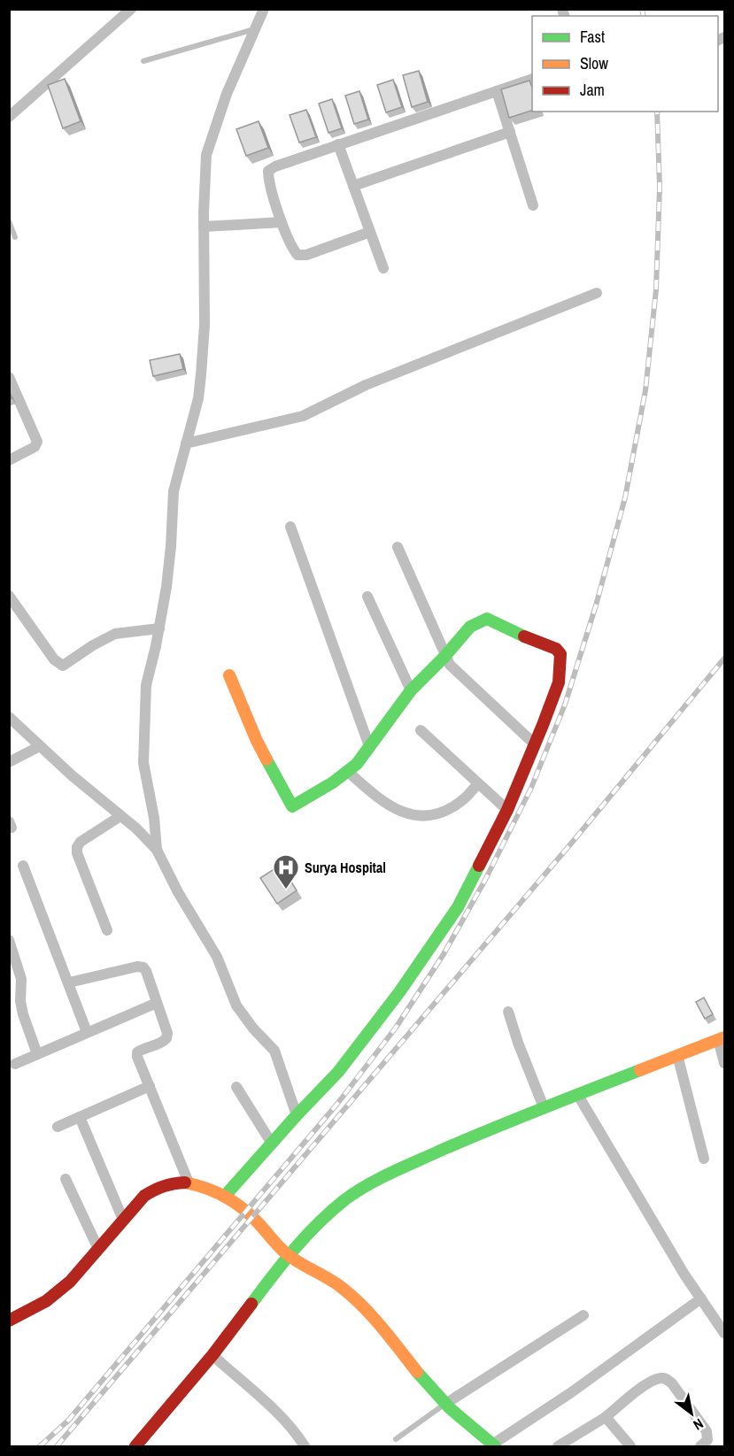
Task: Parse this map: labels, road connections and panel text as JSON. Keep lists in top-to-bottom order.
{
  "places": {
    "hospital": ["Surya Hospital"]
  },
  "legend": ["Fast", "Slow", "Jam"],
  "north": "bottom right"
}
